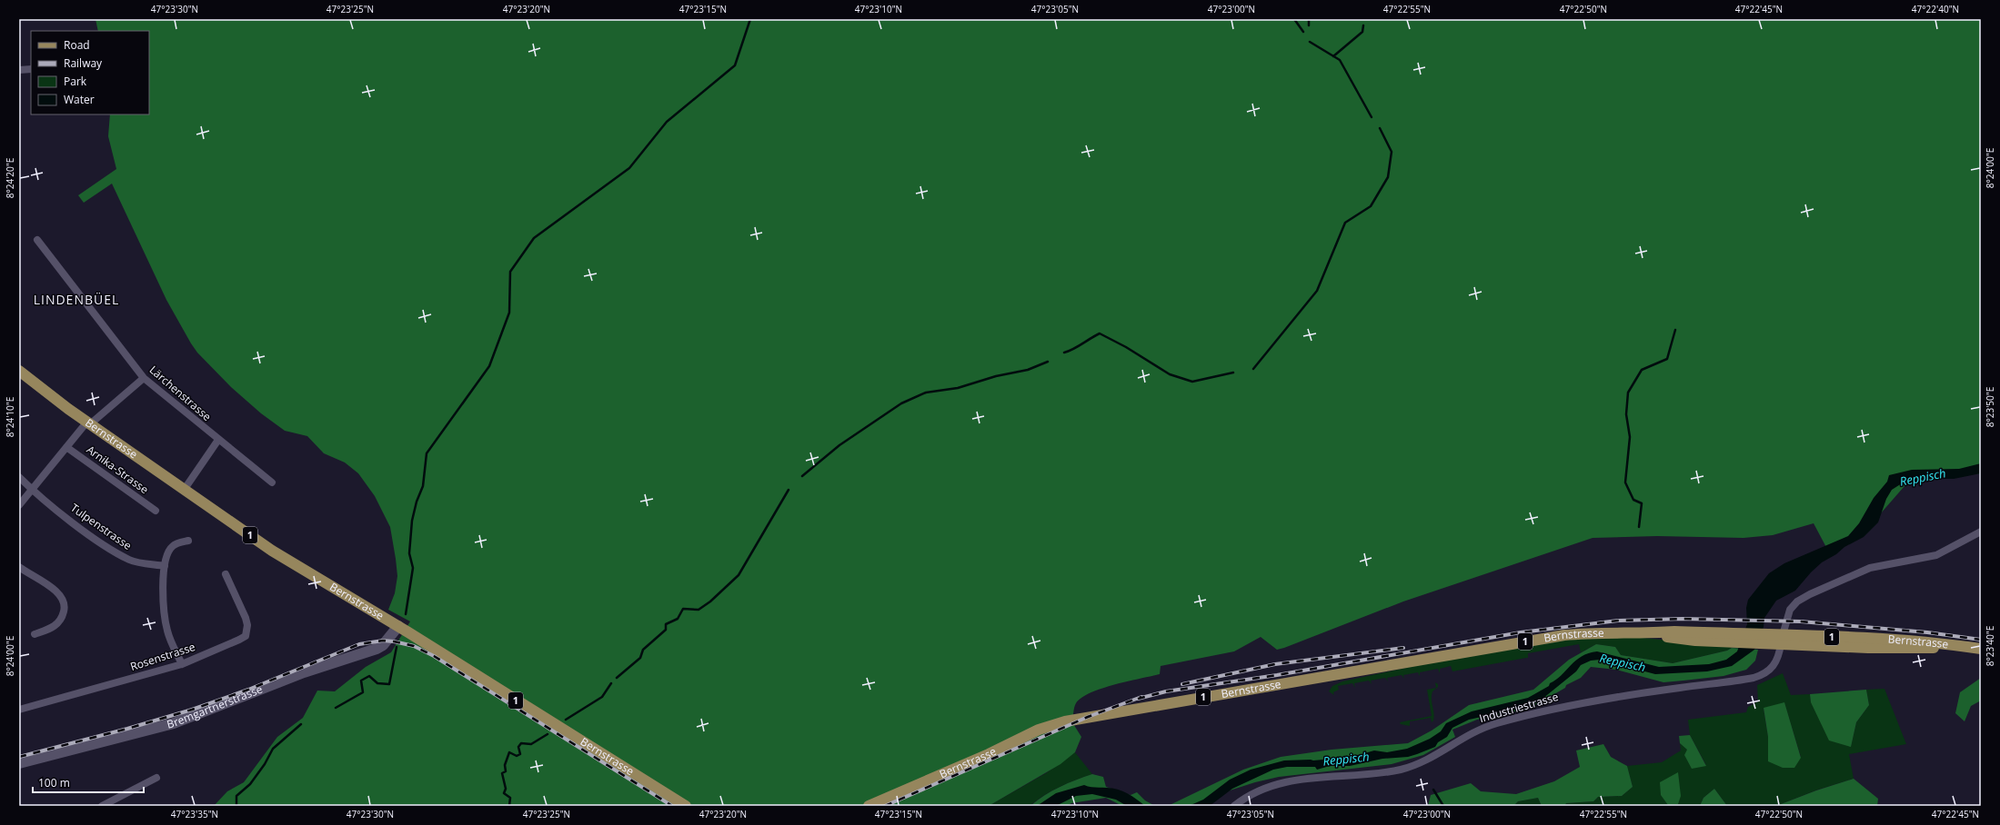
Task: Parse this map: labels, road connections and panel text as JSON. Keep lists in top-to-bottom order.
{
  "streets": {
    "main road": ["Bernstrasse", "1", "Bremgartnerstrasse"],
    "street": [
      "Lärchenstrasse",
      "Arnika-Strasse",
      "Tulpenstrasse",
      "Rosenstrasse",
      "Industriestrasse"
    ]
  },
  "crossings": [
    ["Bernstrasse", "Bremgartnerstrasse"],
    ["Bernstrasse", "Industriestrasse"]
  ],
  "districts": ["LINDENBÜEL"],
  "water": ["Reppisch"],
  "legend": [
    "Road",
    "Railway",
    "Park",
    "Water"
  ],
  "scale_bar": "100 m",
  "coordinates": [
    "47°23'30\"N",
    "47°23'25\"N",
    "47°23'20\"N",
    "47°23'15\"N",
    "47°23'10\"N",
    "47°23'05\"N",
    "47°23'00\"N",
    "47°22'55\"N",
    "47°22'50\"N",
    "47°22'45\"N",
    "47°22'40\"N",
    "8°24'00\"E",
    "8°24'20\"E",
    "8°23'50\"E",
    "8°24'10\"E",
    "8°23'40\"E",
    "47°23'35\"N"
  ]
}
